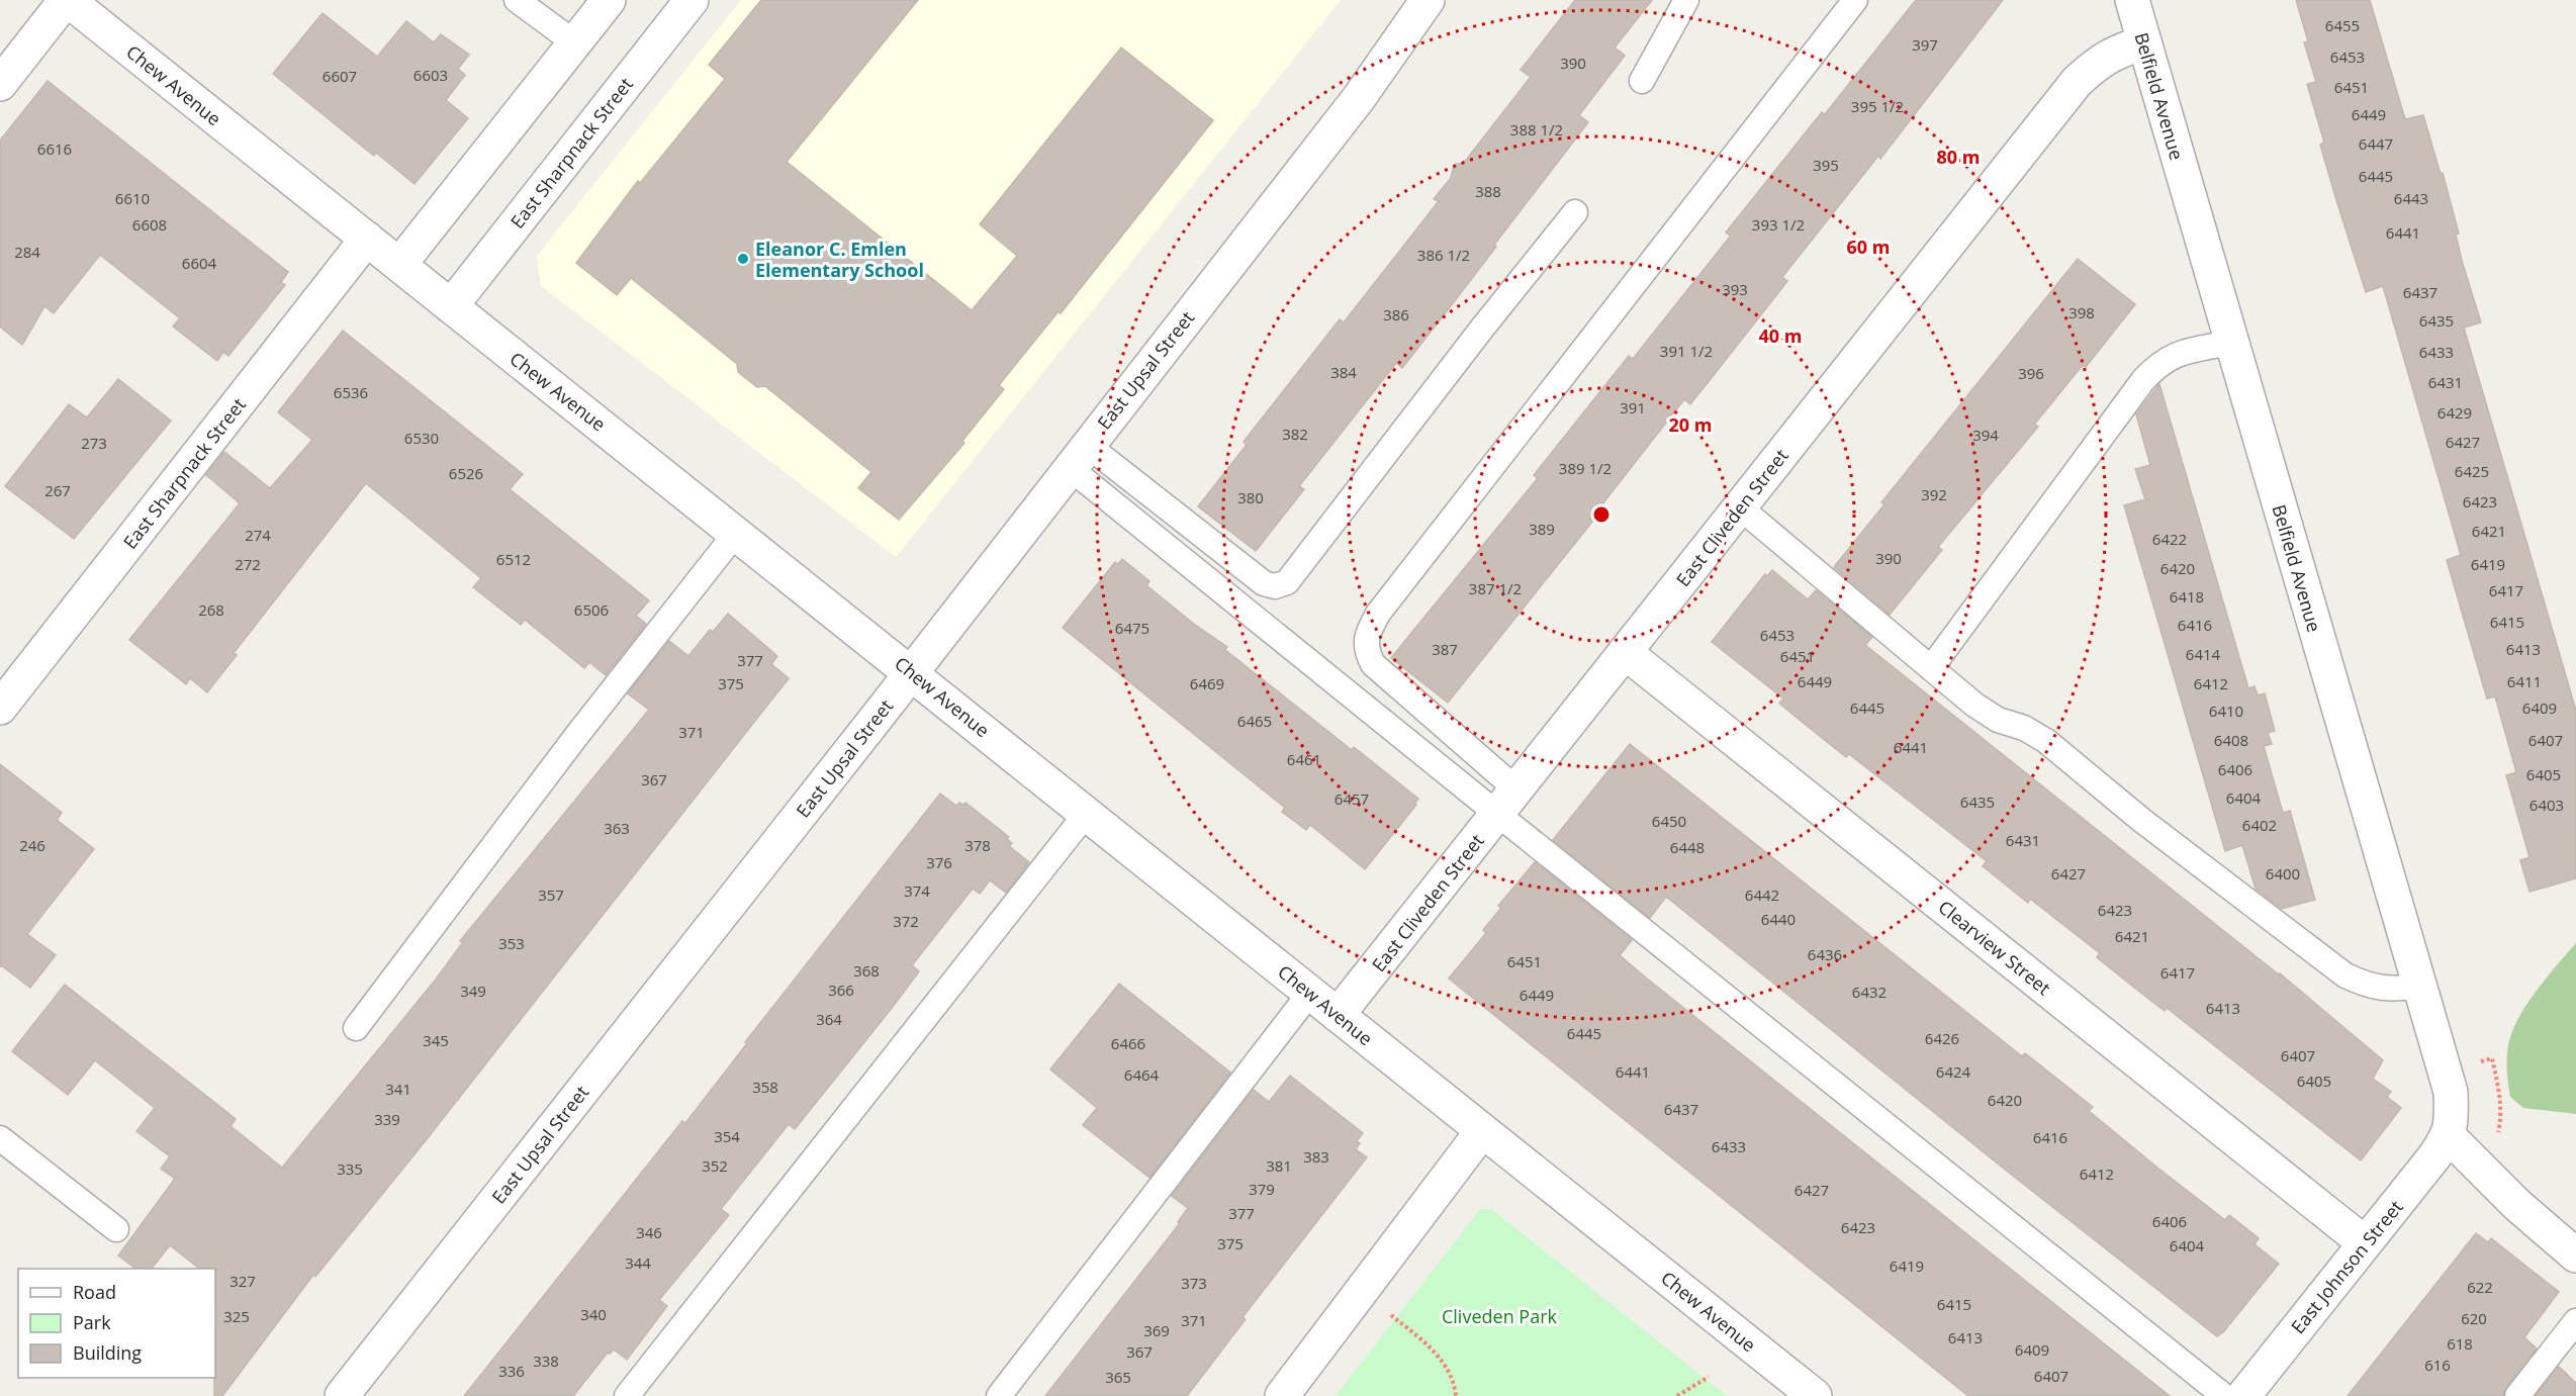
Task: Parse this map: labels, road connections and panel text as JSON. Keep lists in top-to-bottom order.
{
  "streets": {
    "street": [
      "Chew Avenue",
      "Belfield Avenue",
      "East Sharpnack Street",
      "East Upsal Street",
      "East Cliveden Street",
      "Clearview Street",
      "East Johnson Street"
    ]
  },
  "crossings": [
    ["Chew Avenue", "East Sharpnack Street"],
    ["Chew Avenue", "East Upsal Street"],
    ["Chew Avenue", "East Cliveden Street"],
    ["Belfield Avenue", "East Cliveden Street"],
    ["Belfield Avenue", "East Johnson Street"],
    ["East Cliveden Street", "Clearview Street"],
    ["Clearview Street", "East Johnson Street"]
  ],
  "parks": ["Cliveden Park"],
  "places": ["Eleanor C. Emlen Elementary School"],
  "house_numbers": [
    "6455",
    "397",
    "6453",
    "390",
    "6603",
    "6607",
    "6451",
    "395 1/2",
    "6449",
    "388 1/2",
    "6447",
    "6616",
    "395",
    "6445",
    "388",
    "6610",
    "6443",
    "6608",
    "393 1/2",
    "6441",
    "284",
    "386 1/2",
    "6604",
    "393",
    "6437",
    "398",
    "386",
    "6435",
    "391 1/2",
    "6433",
    "384",
    "396",
    "6431",
    "6536",
    "391",
    "6429",
    "382",
    "394",
    "6530",
    "6427",
    "273",
    "389 1/2",
    "6425",
    "6526",
    "267",
    "392",
    "380",
    "6423",
    "389",
    "6421",
    "274",
    "6422",
    "390",
    "6512",
    "272",
    "6419",
    "6420",
    "387 1/2",
    "6417",
    "6418",
    "268",
    "6506",
    "6415",
    "6416",
    "6475",
    "6453",
    "387",
    "6413",
    "6414",
    "6451",
    "377",
    "6449",
    "6411",
    "375",
    "6469",
    "6412",
    "6445",
    "6409",
    "6410",
    "6465",
    "371",
    "6408",
    "6407",
    "6441",
    "6461",
    "6406",
    "6405",
    "367",
    "6404",
    "6457",
    "6435",
    "6403",
    "6450",
    "6402",
    "363",
    "6431",
    "246",
    "378",
    "6448",
    "376",
    "6427",
    "6400",
    "374",
    "357",
    "6442",
    "6423",
    "6440",
    "372",
    "6421",
    "353",
    "6436",
    "6451",
    "368",
    "6417",
    "366",
    "349",
    "6432",
    "6449",
    "6413",
    "364",
    "6445",
    "6426",
    "345",
    "6466",
    "6407",
    "6441",
    "6424",
    "6464",
    "6405",
    "358",
    "341",
    "6420",
    "6437",
    "339",
    "354",
    "6416",
    "6433",
    "383",
    "352",
    "381",
    "335",
    "6412",
    "379",
    "6427",
    "377",
    "6406",
    "6423",
    "346",
    "375",
    "6404",
    "344",
    "6419",
    "327",
    "373",
    "622",
    "6415",
    "340",
    "325",
    "620",
    "371",
    "369",
    "6413",
    "618",
    "6409",
    "367",
    "338",
    "616",
    "336",
    "6407",
    "365"
  ],
  "legend": ["Road", "Park", "Building"],
  "rings": [
    "80 m",
    "60 m",
    "40 m",
    "20 m"
  ]
}
